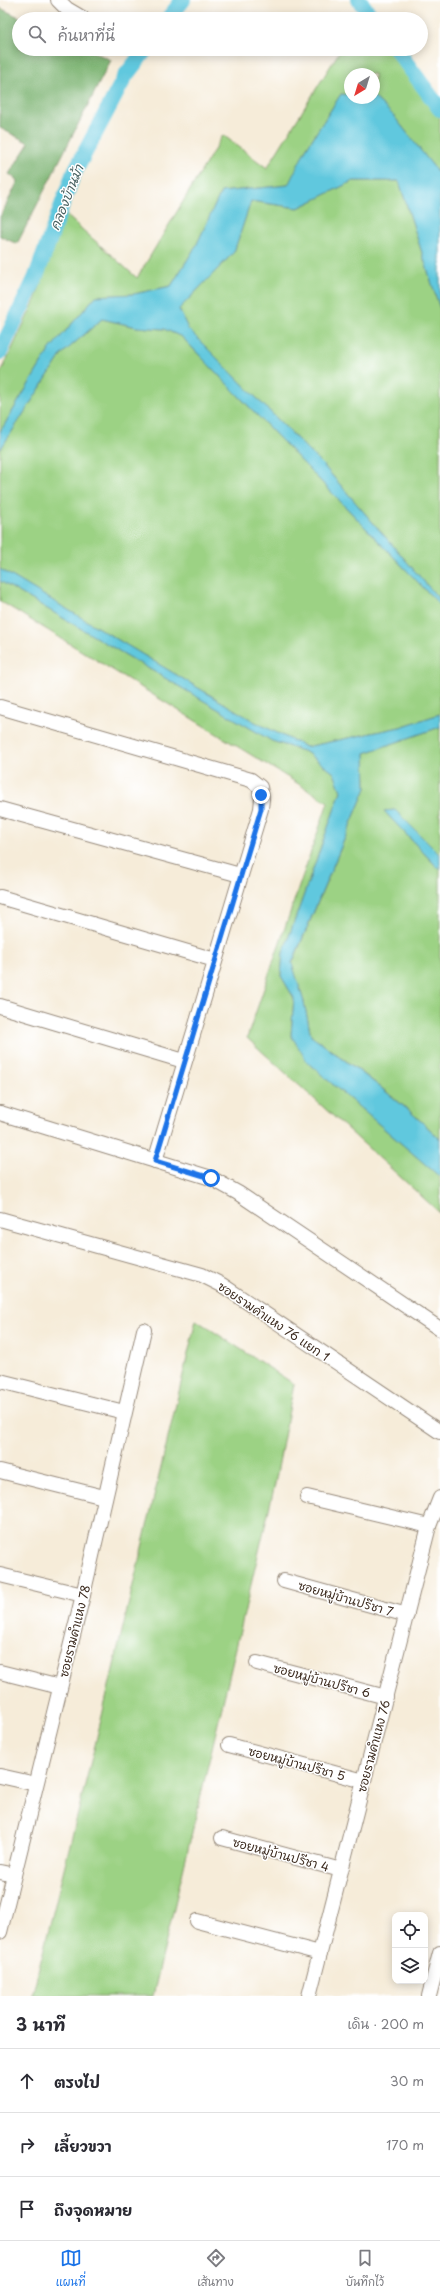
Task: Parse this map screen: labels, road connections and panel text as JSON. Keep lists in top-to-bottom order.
{
  "streets": {
    "street": [
      "ซอยรามคำแหง 76 แยก 1",
      "ซอยหมู่บ้านปรีชา 7",
      "ซอยรามคำแหง 78",
      "ซอยหมู่บ้านปรีชา 6",
      "ซอยรามคำแหง 76",
      "ซอยหมู่บ้านปรีชา 5",
      "ซอยหมู่บ้านปรีชา 4"
    ]
  },
  "crossings": [
    ["ซอยหมู่บ้านปรีชา 7", "ซอยรามคำแหง 76"],
    ["ซอยหมู่บ้านปรีชา 6", "ซอยรามคำแหง 76"],
    ["ซอยรามคำแหง 76", "ซอยหมู่บ้านปรีชา 5"],
    ["ซอยรามคำแหง 76", "ซอยหมู่บ้านปรีชา 4"]
  ],
  "water": ["คลองบ้านม้า"],
  "north": "bottom left",
  "page": {
    "search": "ค้นหาที่นี่",
    "heading": ["3 นาที", "เดิน · 200 m"],
    "list": [
      ["ตรงไป", "30 m"],
      ["เลี้ยวขวา", "170 m"],
      "ถึงจุดหมาย"
    ],
    "nav": ["แผนที่", "เส้นทาง", "บันทึกไว้"]
  }
}
